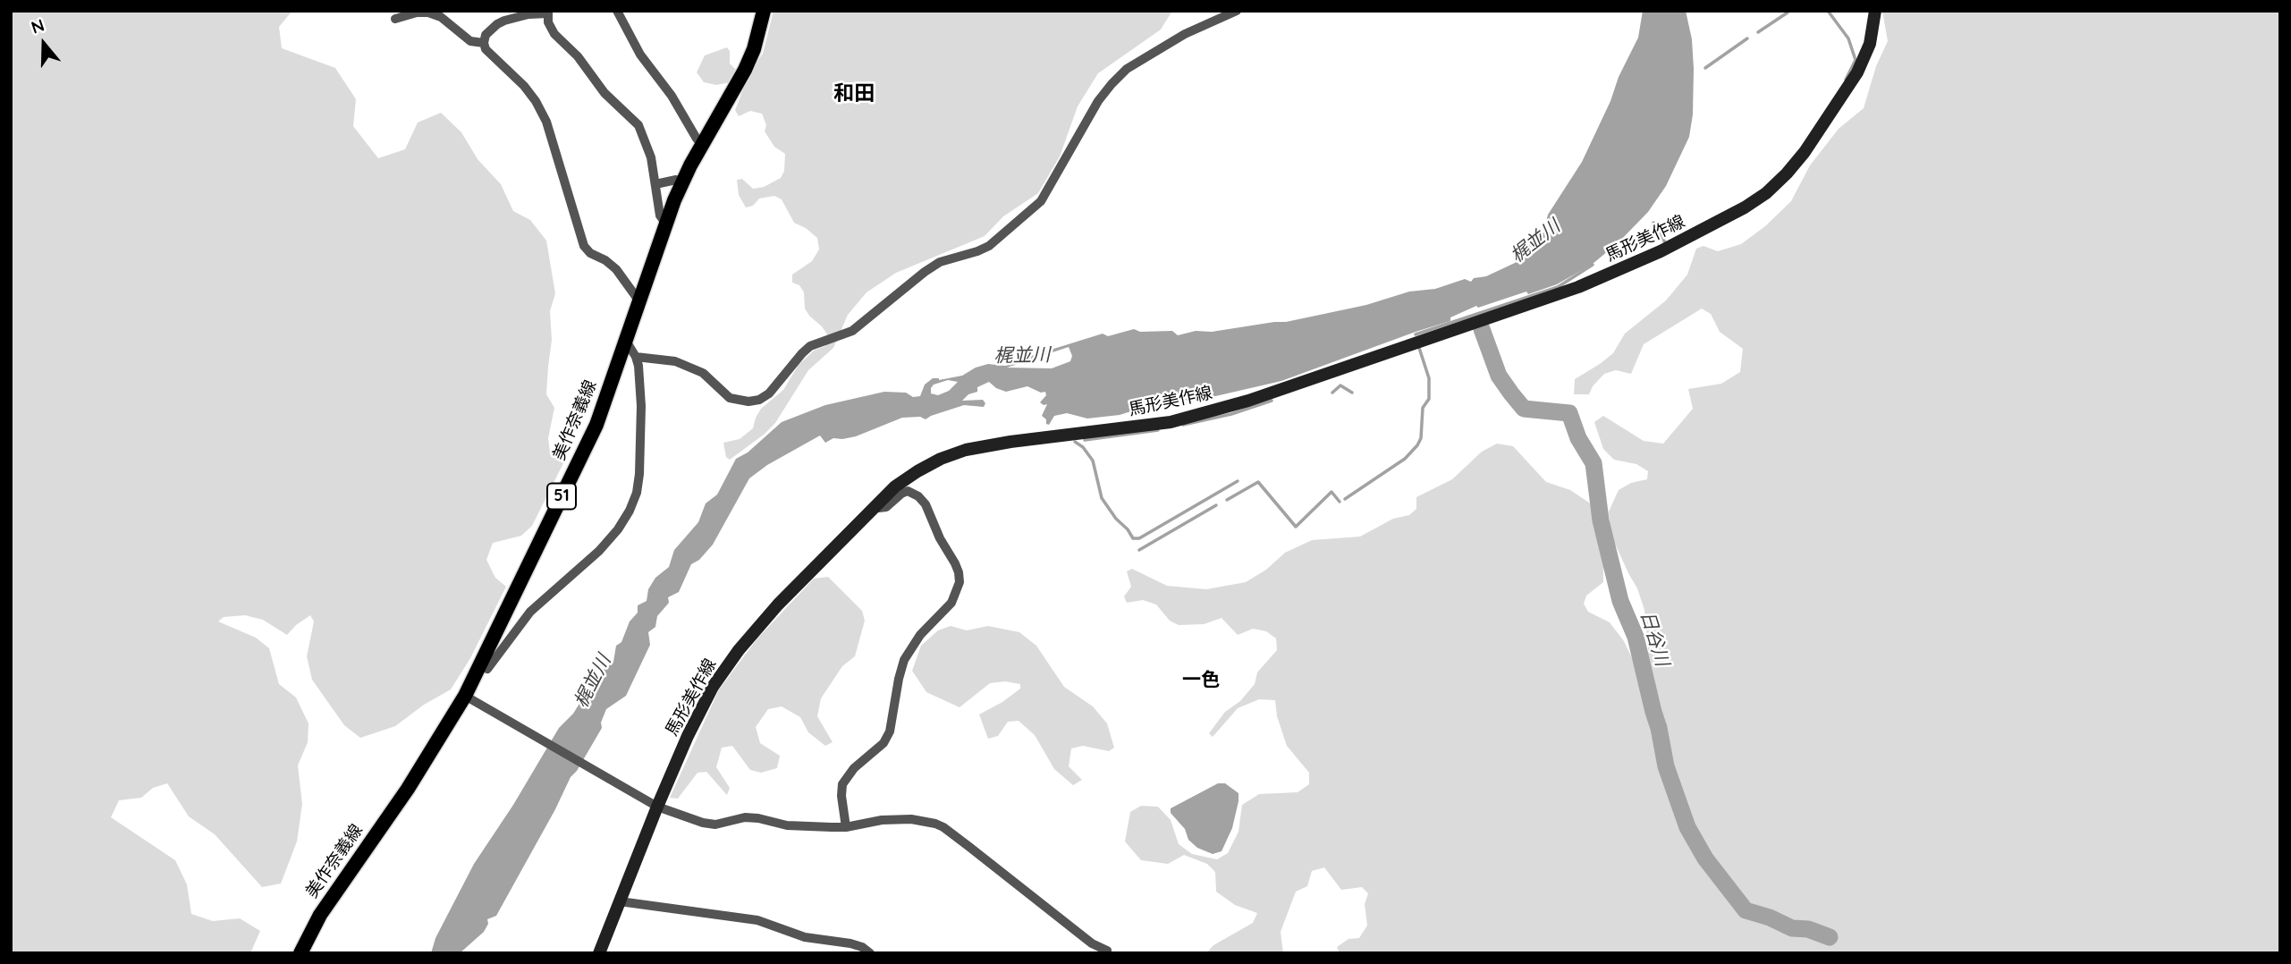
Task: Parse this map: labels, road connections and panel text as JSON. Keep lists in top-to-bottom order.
{
  "streets": {
    "main road": ["馬形美作線", "美作奈義線", "51"]
  },
  "districts": ["和田", "一色"],
  "water": ["梶並川", "日谷川"],
  "north": "top"
}
